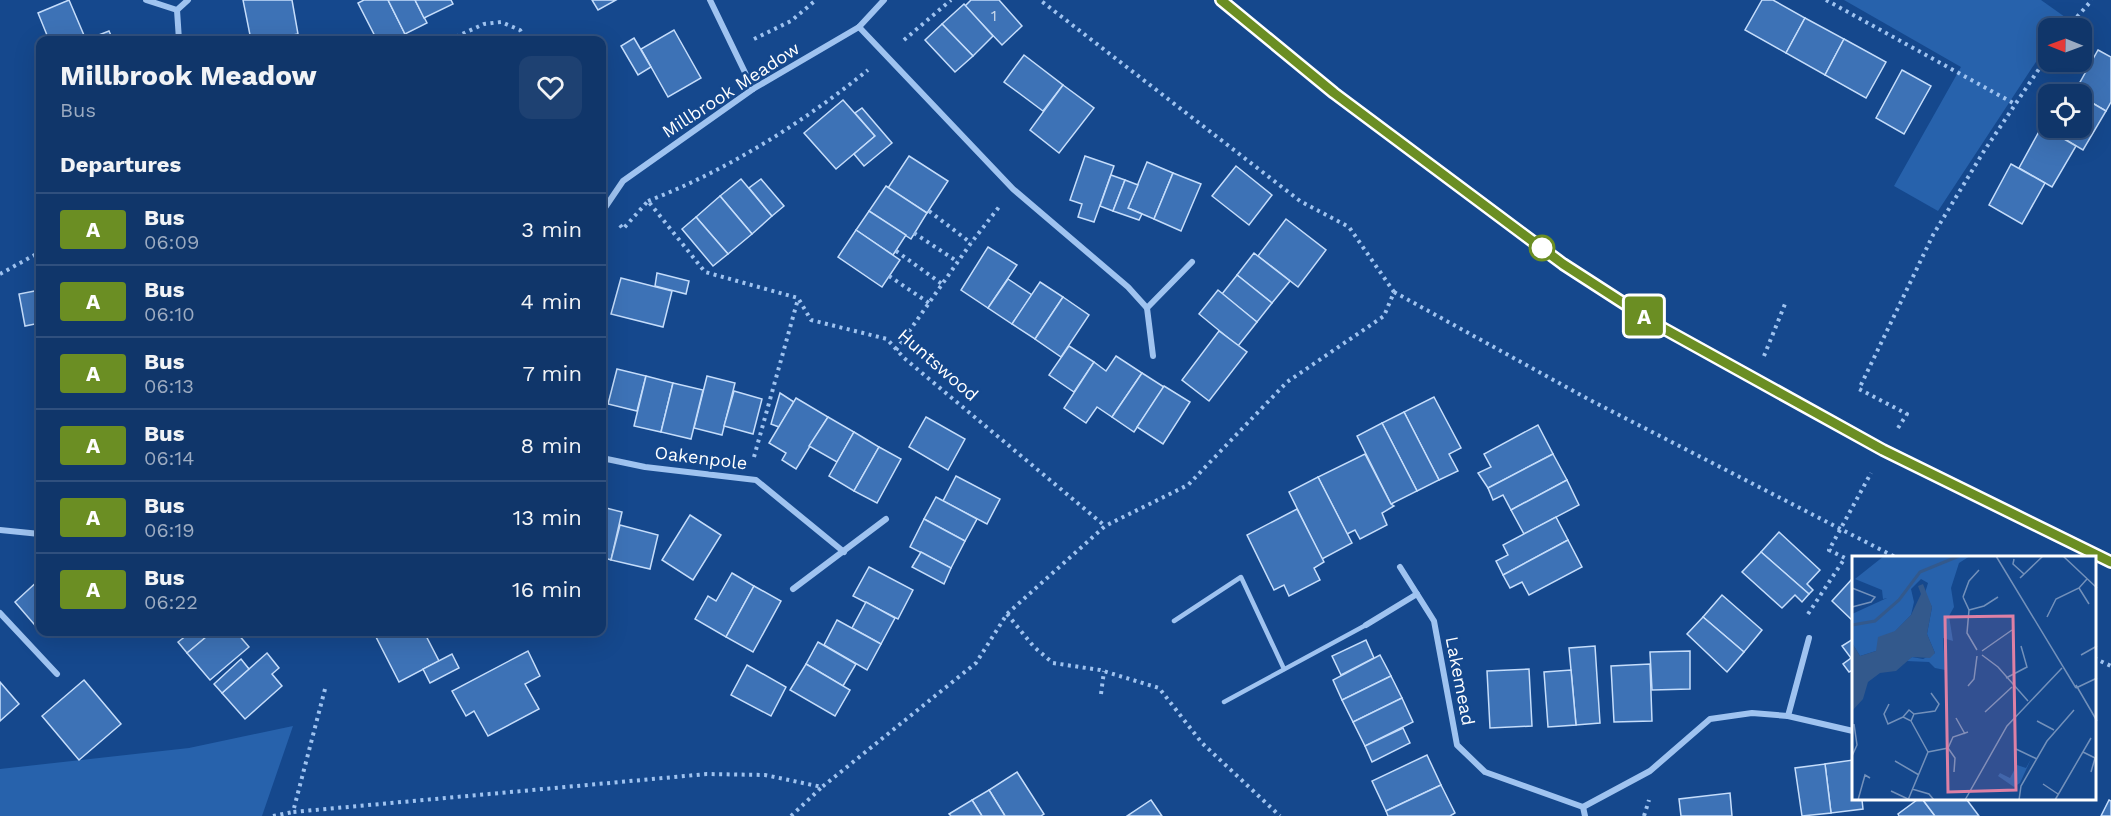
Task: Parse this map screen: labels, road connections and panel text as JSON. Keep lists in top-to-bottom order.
{
  "streets": {
    "street": ["Millbrook Meadow", "Oakenpole", "Lakemead"],
    "path": ["Huntswood"]
  },
  "lines": ["bus line A"],
  "house_numbers": ["1"],
  "north": "left",
  "page": {
    "on_map": "A",
    "heading": [
      ["Millbrook Meadow", "Bus"],
      "Departures"
    ],
    "list": [
      {
        "mark": "A",
        "name": "Bus",
        "note": "06:09",
        "value": "3 min"
      },
      {
        "mark": "A",
        "name": "Bus",
        "note": "06:10",
        "value": "4 min"
      },
      {
        "mark": "A",
        "name": "Bus",
        "note": "06:13",
        "value": "7 min"
      },
      {
        "mark": "A",
        "name": "Bus",
        "note": "06:14",
        "value": "8 min"
      },
      {
        "mark": "A",
        "name": "Bus",
        "note": "06:19",
        "value": "13 min"
      },
      {
        "mark": "A",
        "name": "Bus",
        "note": "06:22",
        "value": "16 min"
      }
    ]
  }
}
